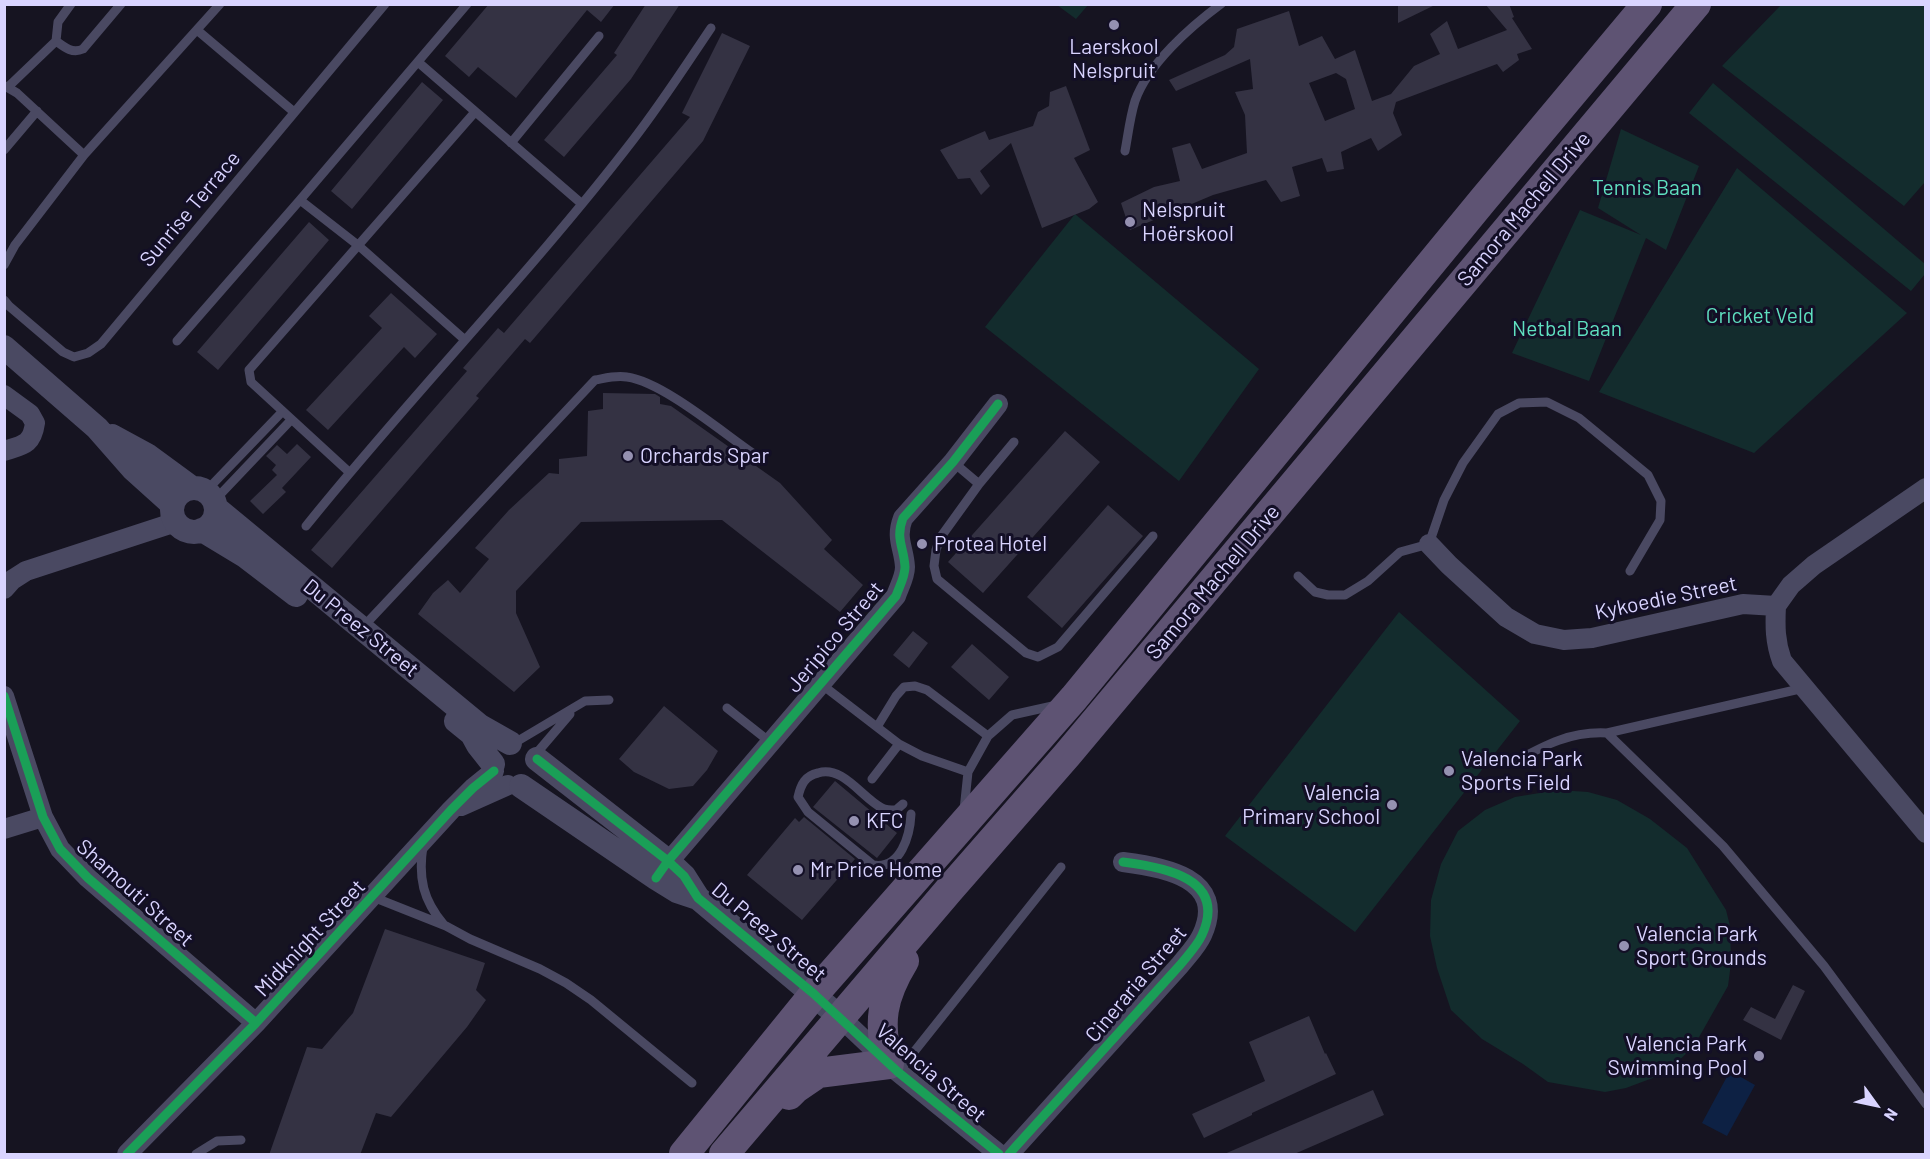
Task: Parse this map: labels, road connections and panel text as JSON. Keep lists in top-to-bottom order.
{
  "streets": {
    "main road": ["Samora Machell Drive"],
    "street": [
      "Kykoedie Street",
      "Du Preez Street",
      "Jeripico Street",
      "Shamouti Street",
      "Midknight Street",
      "Cineraria Street",
      "Valencia Street"
    ],
    "lane": ["Sunrise Terrace"]
  },
  "crossings": [
    ["Samora Machell Drive", "Du Preez Street"],
    ["Samora Machell Drive", "Valencia Street"],
    ["Du Preez Street", "Jeripico Street"],
    ["Du Preez Street", "Midknight Street"],
    ["Du Preez Street", "Valencia Street"],
    ["Shamouti Street", "Midknight Street"]
  ],
  "parks": ["Tennis Baan", "Cricket Veld", "Netbal Baan"],
  "places": [
    "Laerskool Nelspruit",
    "Nelspruit Hoërskool",
    "Orchards Spar",
    "Protea Hotel",
    "Valencia Park Sports Field",
    "Valencia Primary School",
    "KFC",
    "Mr Price Home",
    "Valencia Park Sport Grounds",
    "Valencia Park Swimming Pool"
  ],
  "north": "bottom right"
}
